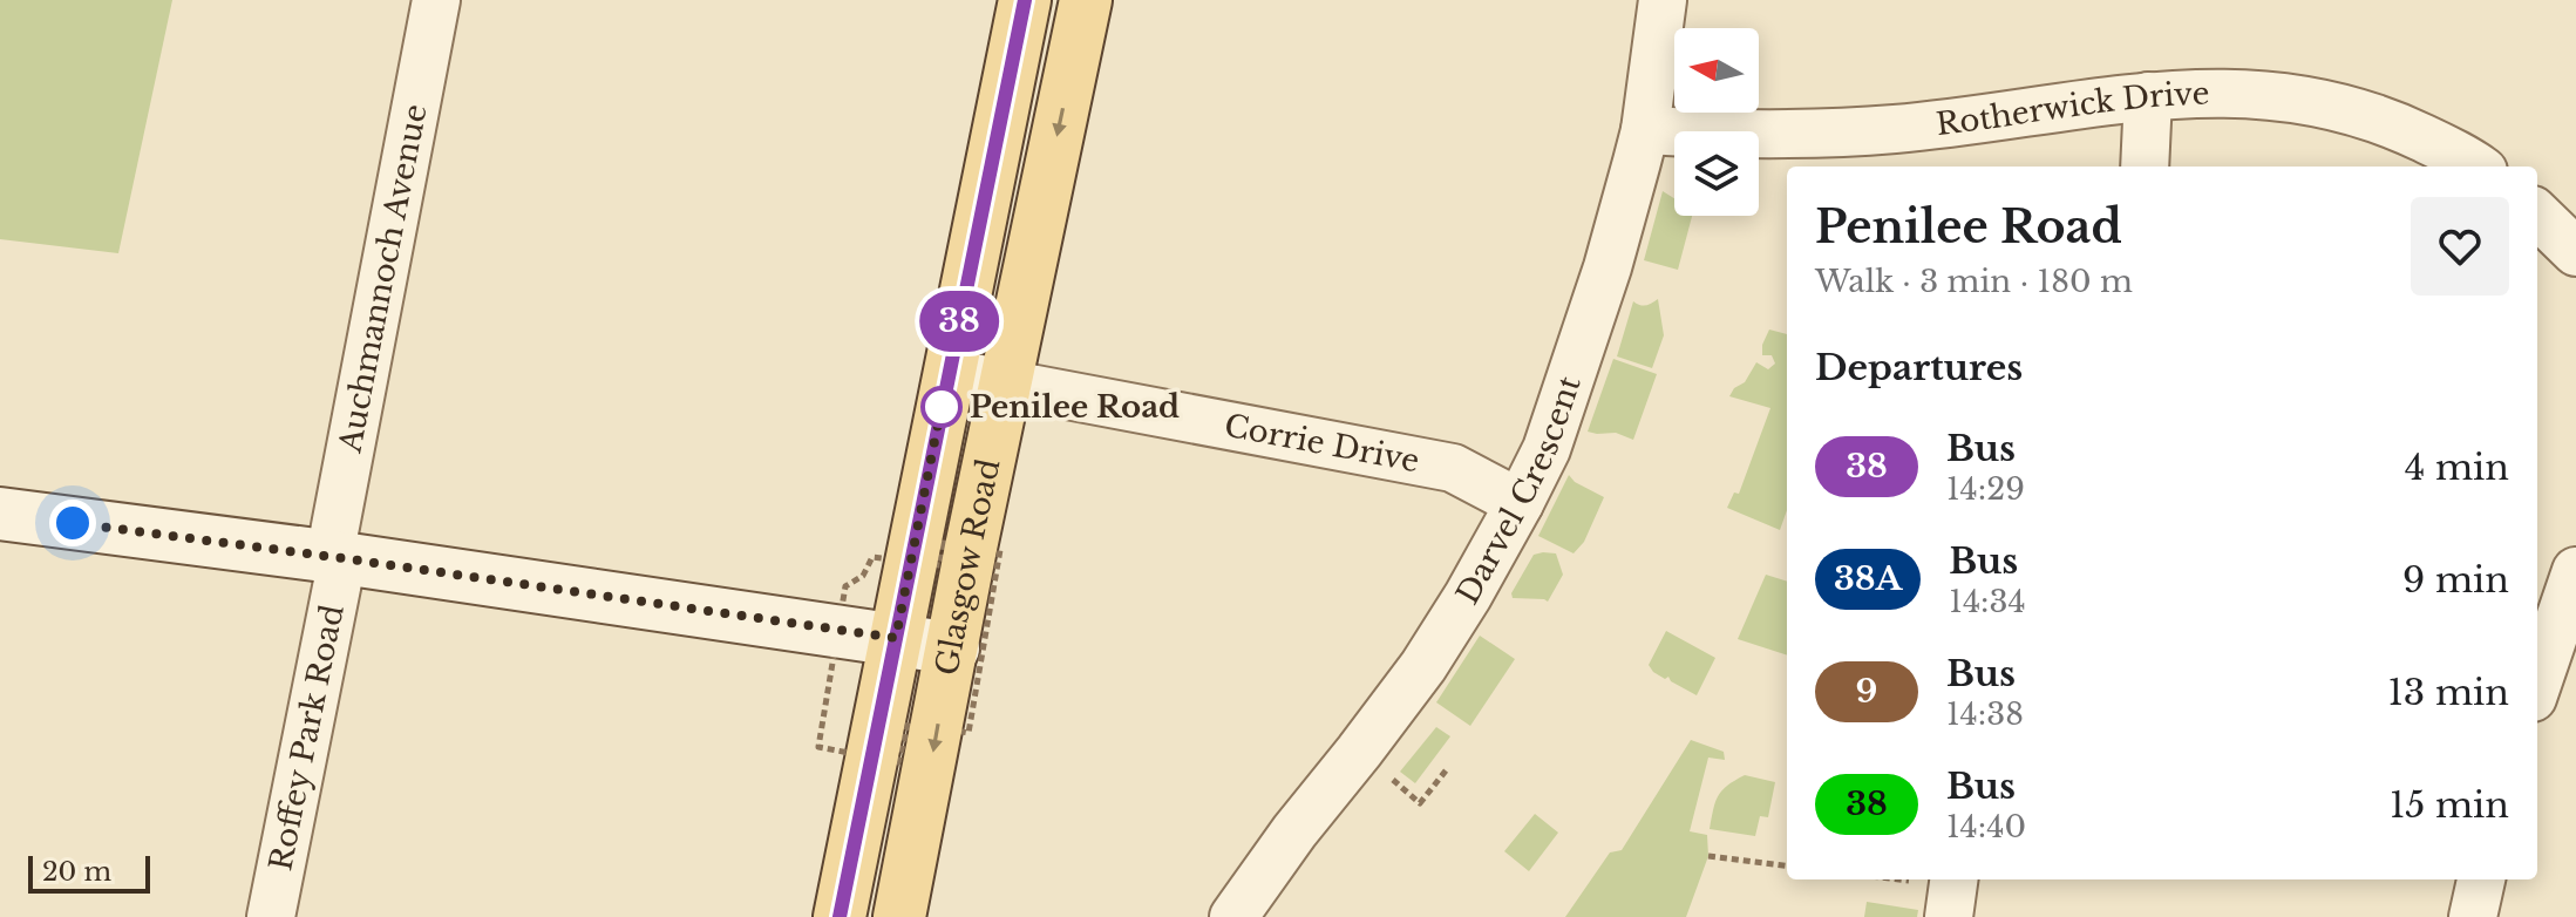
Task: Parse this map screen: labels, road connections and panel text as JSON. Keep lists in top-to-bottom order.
{
  "streets": {
    "main road": ["Glasgow Road"],
    "street": [
      "Rotherwick Drive",
      "Auchmannoch Avenue",
      "Corrie Drive",
      "Darvel Crescent",
      "Roffey Park Road"
    ]
  },
  "crossings": [
    ["Rotherwick Drive", "Darvel Crescent"],
    ["Auchmannoch Avenue", "Roffey Park Road"],
    ["Corrie Drive", "Darvel Crescent"],
    ["Corrie Drive", "Glasgow Road"]
  ],
  "places": ["Penilee Road"],
  "lines": ["bus line 38"],
  "scale_bar": "20 m",
  "north": "left",
  "page": {
    "on_map": "38",
    "heading": [
      ["Penilee Road", "Walk · 3 min · 180 m"],
      "Departures"
    ],
    "list": [
      {
        "mark": "38",
        "name": "Bus",
        "note": "14:29",
        "value": "4 min"
      },
      {
        "mark": "38A",
        "name": "Bus",
        "note": "14:34",
        "value": "9 min"
      },
      {
        "mark": "9",
        "name": "Bus",
        "note": "14:38",
        "value": "13 min"
      },
      {
        "mark": "38",
        "name": "Bus",
        "note": "14:40",
        "value": "15 min"
      }
    ],
    "scale": "20 m"
  }
}
